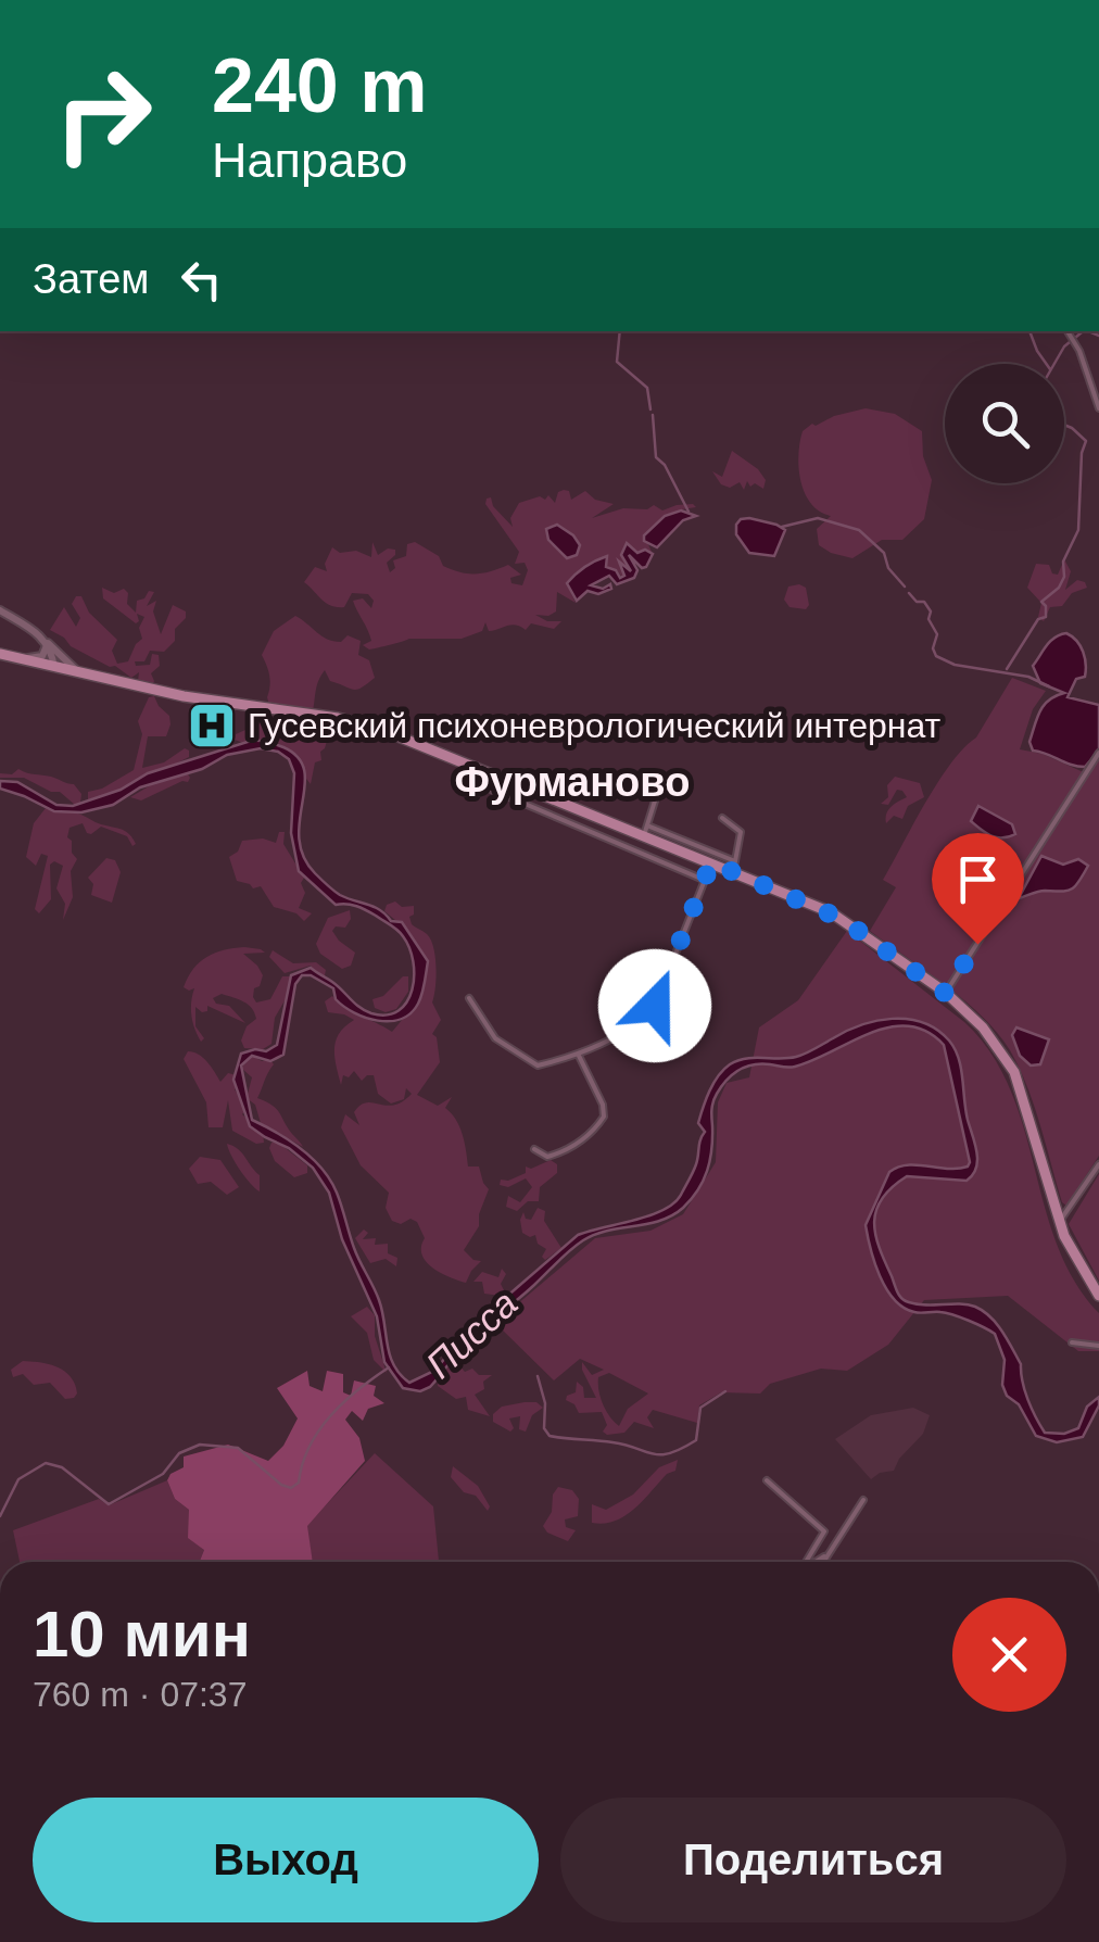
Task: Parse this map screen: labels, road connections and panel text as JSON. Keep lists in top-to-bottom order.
{
  "districts": ["Фурманово"],
  "water": ["Писса"],
  "places": {
    "hospital": ["Гусевский психоневрологический интернат"]
  },
  "page": {
    "turn": ["240 m", "Направо"],
    "then": "Затем",
    "heading": ["10 мин", "760 m · 07:37"],
    "buttons": ["Выход", "Поделиться"]
  }
}
